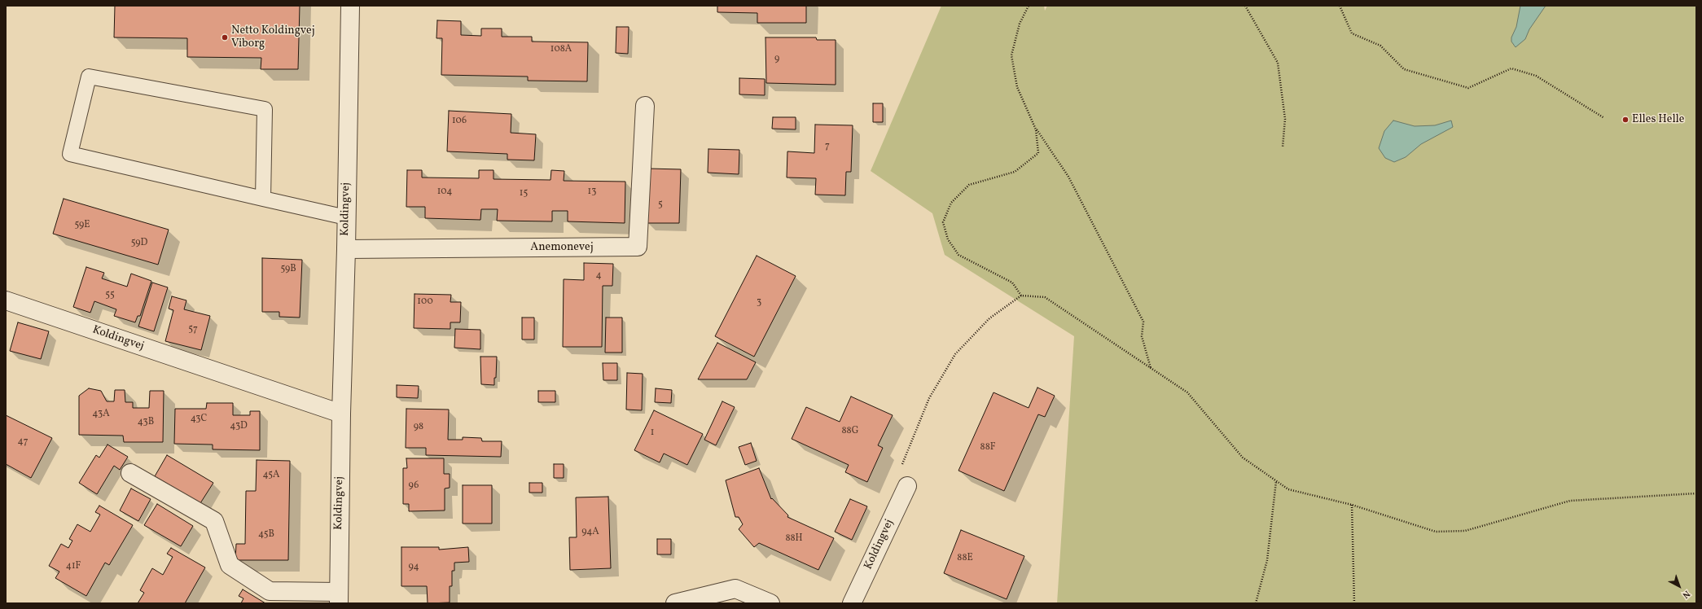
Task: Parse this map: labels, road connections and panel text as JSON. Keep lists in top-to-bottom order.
{
  "streets": {
    "street": ["Koldingvej", "Anemonevej"]
  },
  "crossings": [
    ["Koldingvej", "Anemonevej"]
  ],
  "places": ["Netto Koldingvej Viborg", "Elles Helle"],
  "house_numbers": [
    "108A",
    "9",
    "106",
    "7",
    "104",
    "13",
    "15",
    "5",
    "59E",
    "59D",
    "59B",
    "4",
    "55",
    "100",
    "3",
    "57",
    "43A",
    "43C",
    "43B",
    "43D",
    "98",
    "88G",
    "1",
    "47",
    "88F",
    "45A",
    "96",
    "94A",
    "45B",
    "88H",
    "88E",
    "41F",
    "94"
  ],
  "north": "bottom right"
}
